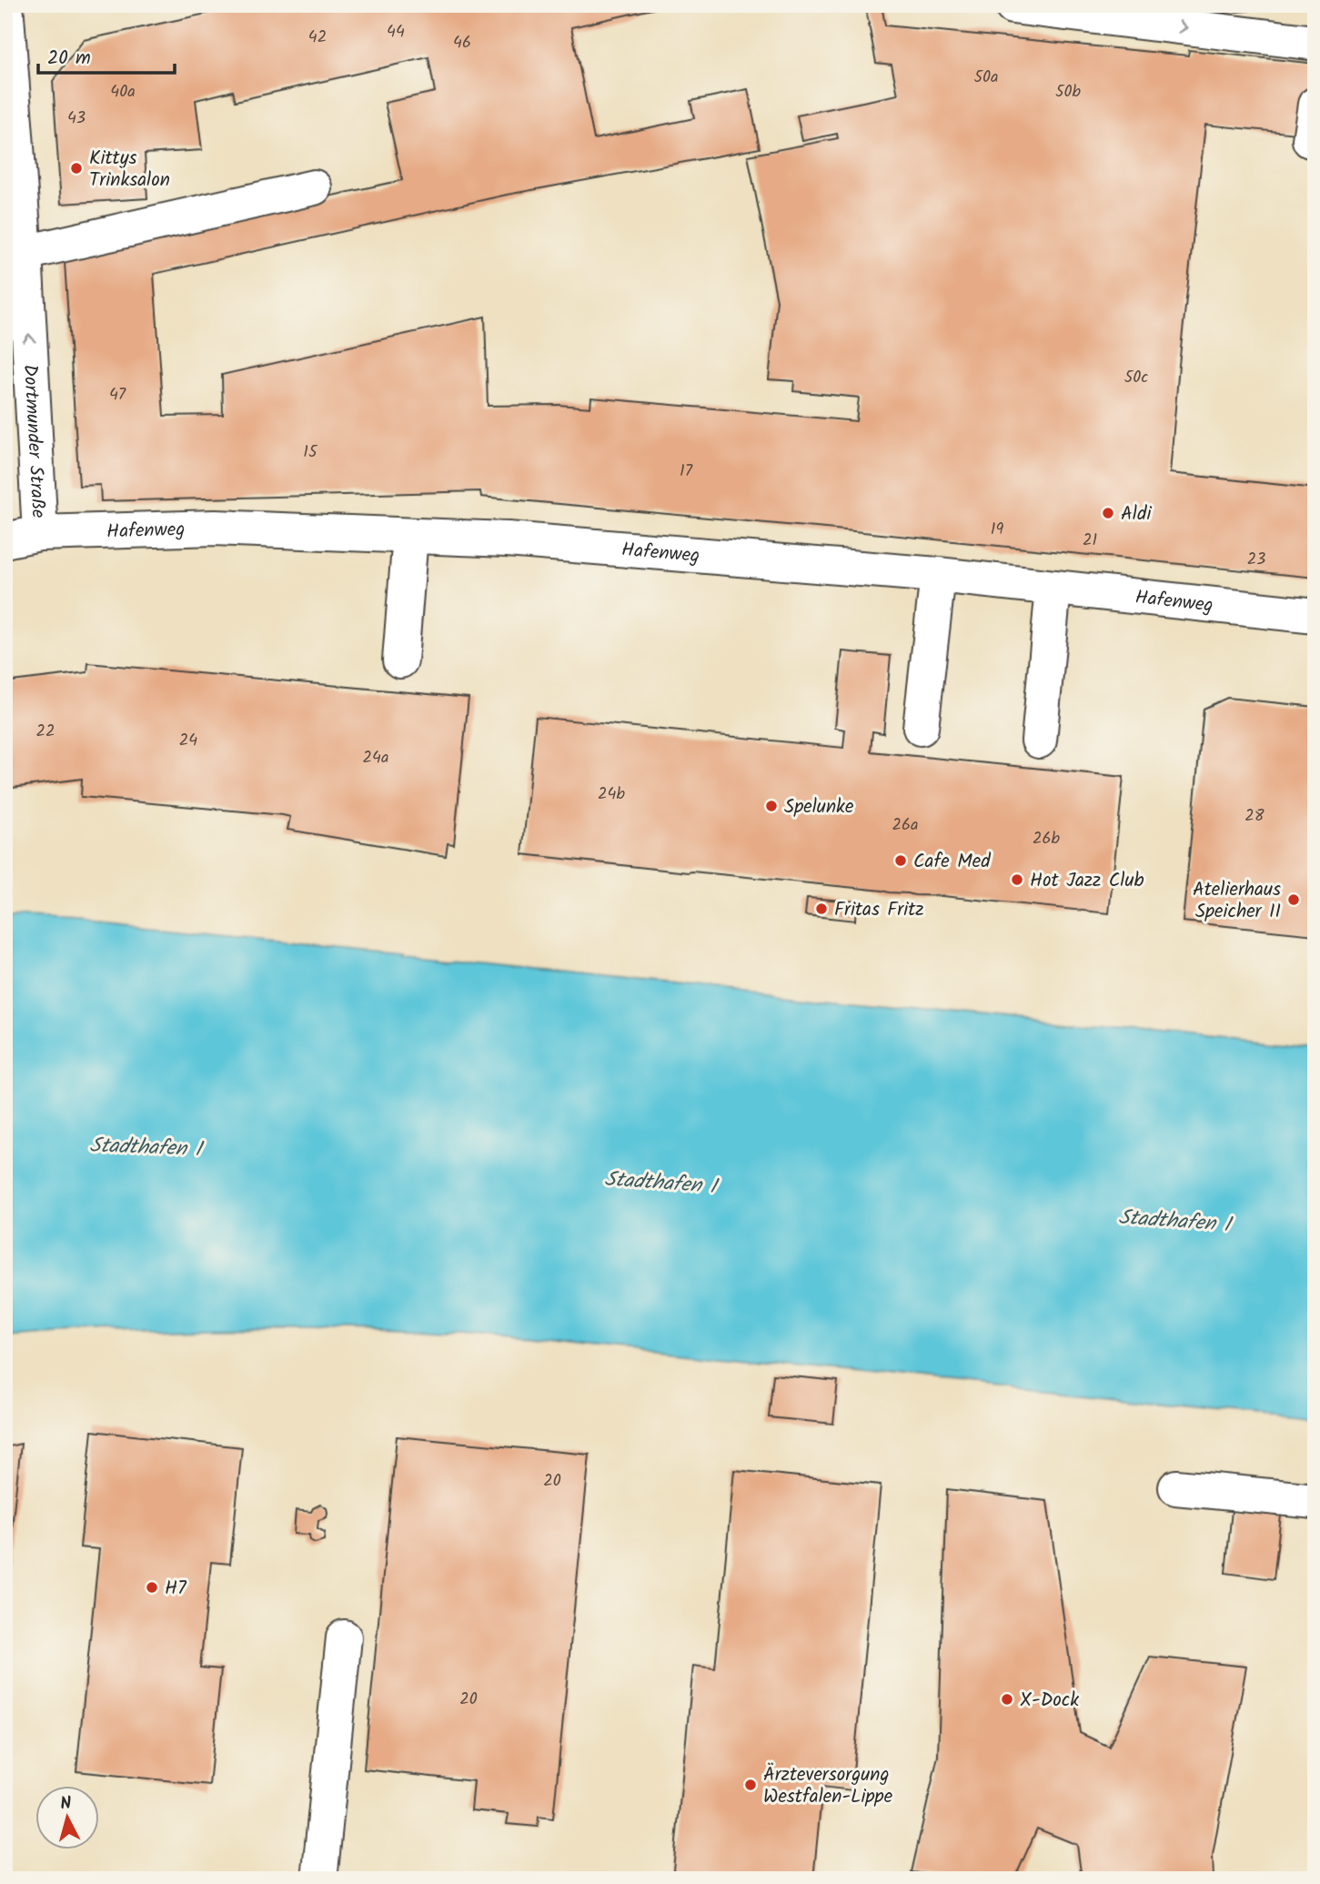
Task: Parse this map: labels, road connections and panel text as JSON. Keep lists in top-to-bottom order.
{
  "streets": {
    "street": ["Dortmunder Straße", "Hafenweg"]
  },
  "crossings": [
    ["Dortmunder Straße", "Hafenweg"]
  ],
  "one_way": ["Dortmunder Straße"],
  "water": ["Stadthafen 1"],
  "places": [
    "Kittys Trinksalon",
    "Aldi",
    "Spelunke",
    "Cafe Med",
    "Hot Jazz Club",
    "Atelierhaus Speicher II",
    "Fritas Fritz",
    "H7",
    "X-Dock",
    "Ärzteversorgung Westfalen-Lippe"
  ],
  "house_numbers": [
    "44",
    "42",
    "46",
    "50a",
    "40a",
    "50b",
    "43",
    "50c",
    "47",
    "15",
    "17",
    "19",
    "21",
    "23",
    "22",
    "24",
    "24a",
    "24b",
    "28",
    "26a",
    "26b",
    "20",
    "20"
  ],
  "scale_bar": "20 m",
  "north": "top"
}
